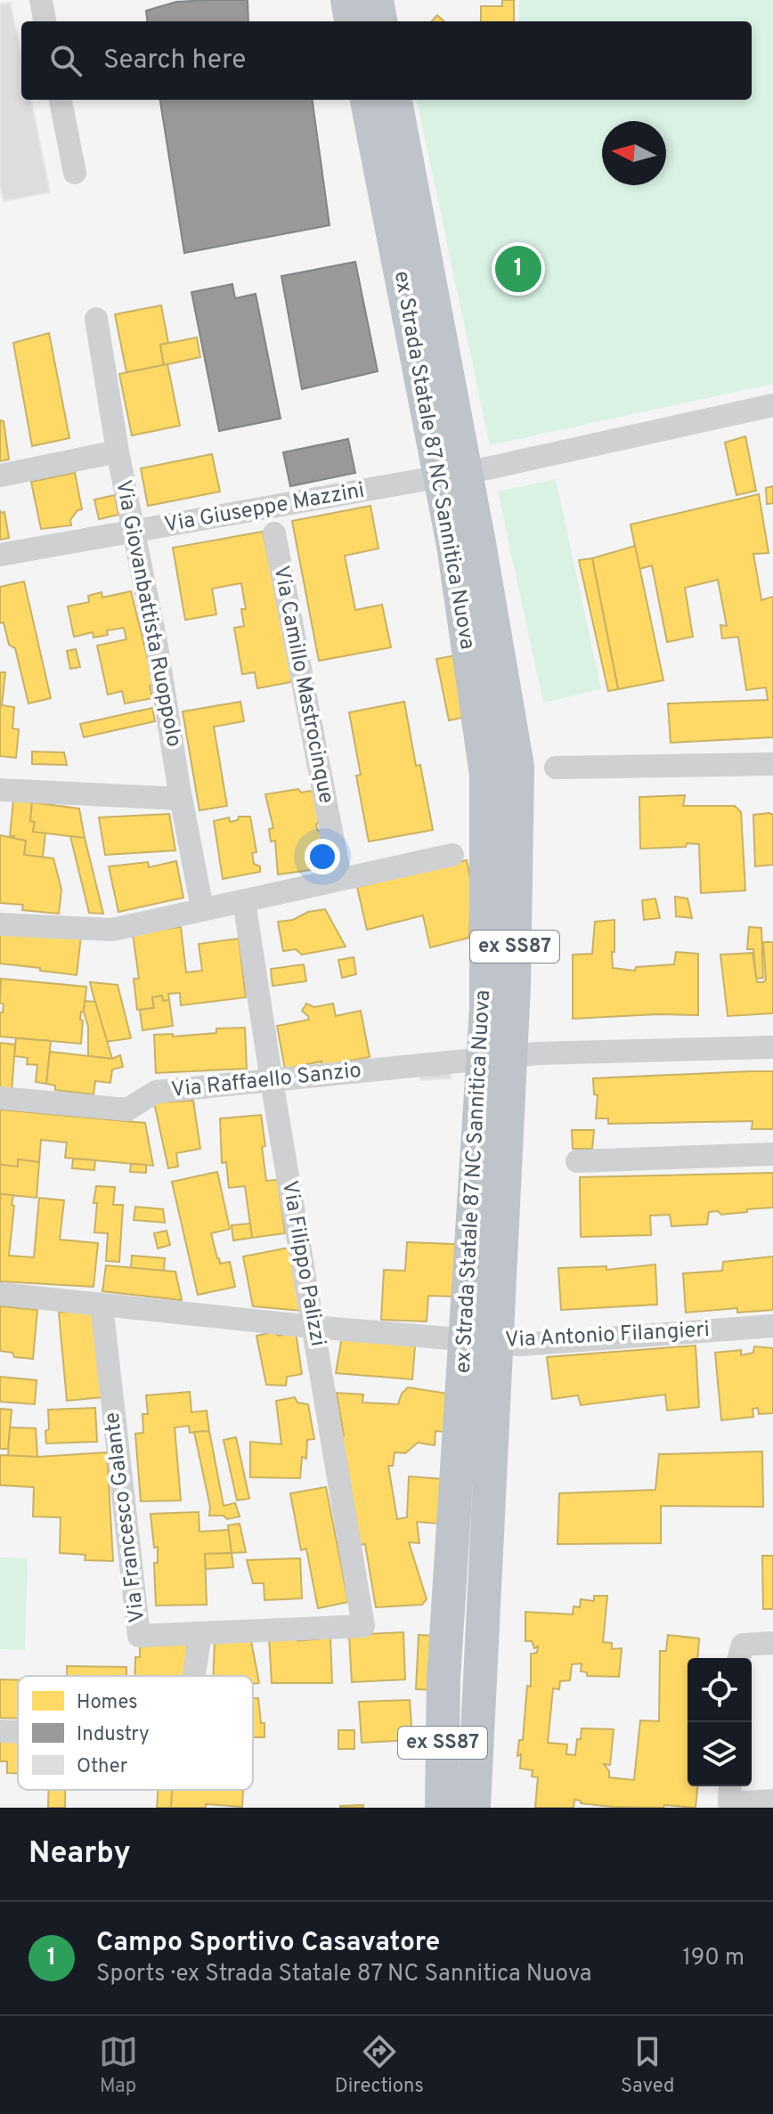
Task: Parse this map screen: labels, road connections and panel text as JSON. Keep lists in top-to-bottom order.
{
  "streets": {
    "highway": ["ex Strada Statale 87 NC Sannitica Nuova", "ex SS87"],
    "street": [
      "Via Giuseppe Mazzini",
      "Via Giovanbattista Ruoppolo",
      "Via Camillo Mastrocinque",
      "Via Raffaello Sanzio",
      "Via Filippo Palizzi",
      "Via Antonio Filangieri",
      "Via Francesco Galante"
    ]
  },
  "crossings": [
    ["Via Giuseppe Mazzini", "Via Giovanbattista Ruoppolo"],
    ["Via Raffaello Sanzio", "Via Filippo Palizzi"],
    ["Via Filippo Palizzi", "Via Antonio Filangieri"],
    ["Via Filippo Palizzi", "Via Francesco Galante"],
    ["Via Antonio Filangieri", "Via Francesco Galante"]
  ],
  "legend": ["Homes", "Industry", "Other"],
  "north": "left",
  "page": {
    "search": "Search here",
    "pins": "1",
    "heading": "Nearby",
    "list": [
      {
        "mark": "1",
        "name": "Campo Sportivo Casavatore",
        "note": "Sports · ex Strada Statale 87 NC Sannitica Nuova",
        "value": "190 m"
      }
    ],
    "nav": ["Map", "Directions", "Saved"]
  }
}
